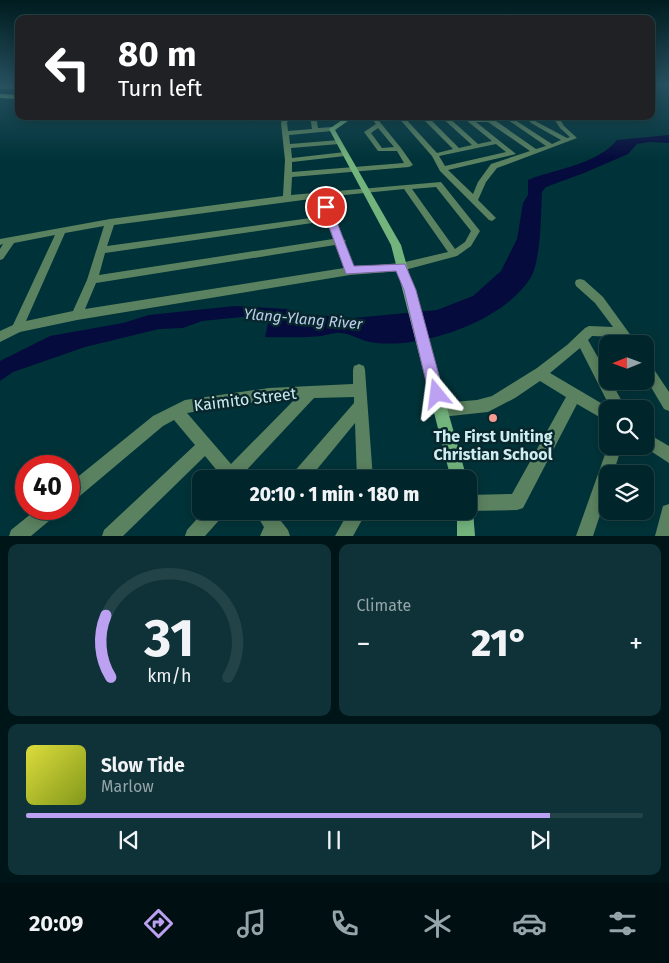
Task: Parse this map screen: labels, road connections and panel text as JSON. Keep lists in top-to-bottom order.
{
  "streets": {
    "street": ["Kaimito Street"]
  },
  "water": ["Ylang-Ylang River"],
  "places": ["The First Uniting Christian School"],
  "north": "left",
  "page": {
    "turn": ["80 m", "Turn left"],
    "limit": "40",
    "trip": "20:10 · 1 min · 180 m",
    "tile": "Climate",
    "heat": ["−", "21°", "+"],
    "song": ["Slow Tide", "Marlow"],
    "tabs": "20:09",
    "gauge": ["31", "km/h"]
  }
}
